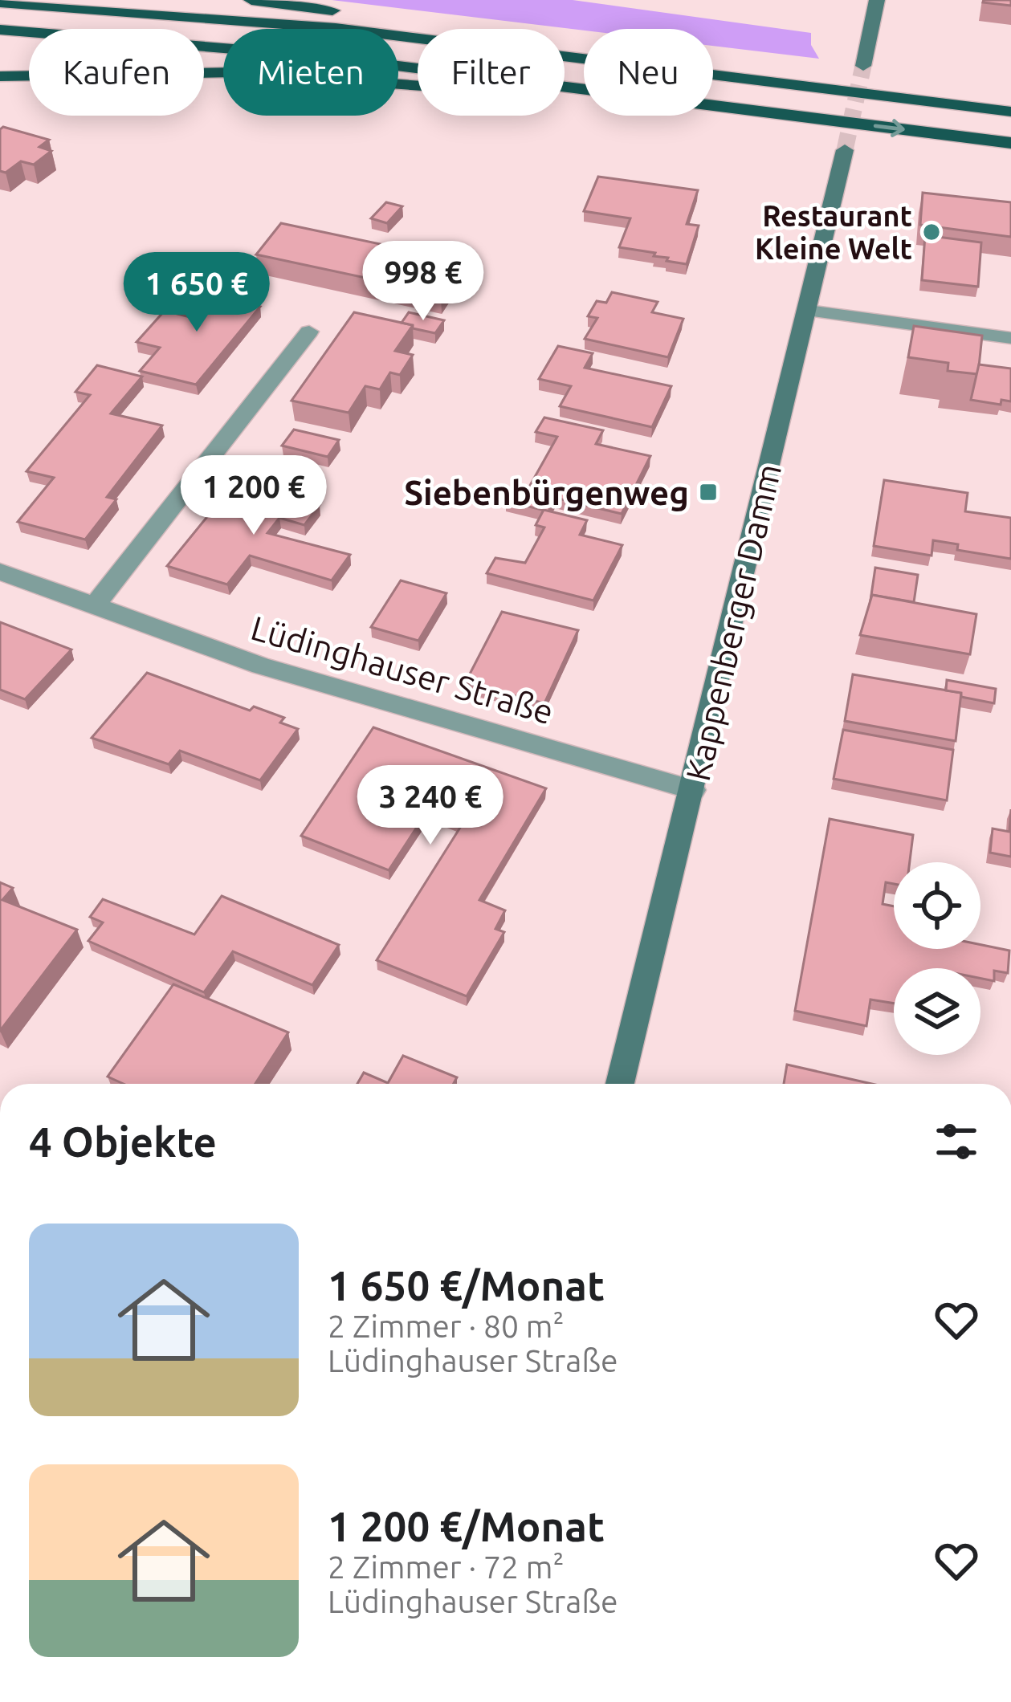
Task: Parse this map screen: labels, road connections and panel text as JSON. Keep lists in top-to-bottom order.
{
  "streets": {
    "main road": ["Kappenberger Damm"],
    "street": ["Lüdinghauser Straße"]
  },
  "crossings": [
    ["Kappenberger Damm", "Lüdinghauser Straße"]
  ],
  "places": {
    "other": ["Restaurant Kleine Welt"],
    "transit": ["Siebenbürgenweg"]
  },
  "page": {
    "chip": [
      "Kaufen",
      "Mieten",
      "Filter",
      "Neu"
    ],
    "price": [
      "998 €",
      "1 650 €",
      "1 200 €",
      "3 240 €"
    ],
    "heading": "4 Objekte",
    "list": [
      {
        "name": "1 650 €/Monat",
        "note": "2 Zimmer · 80 m² · Lüdinghauser Straße"
      },
      {
        "name": "1 200 €/Monat",
        "note": "2 Zimmer · 72 m² · Lüdinghauser Straße"
      }
    ]
  }
}
